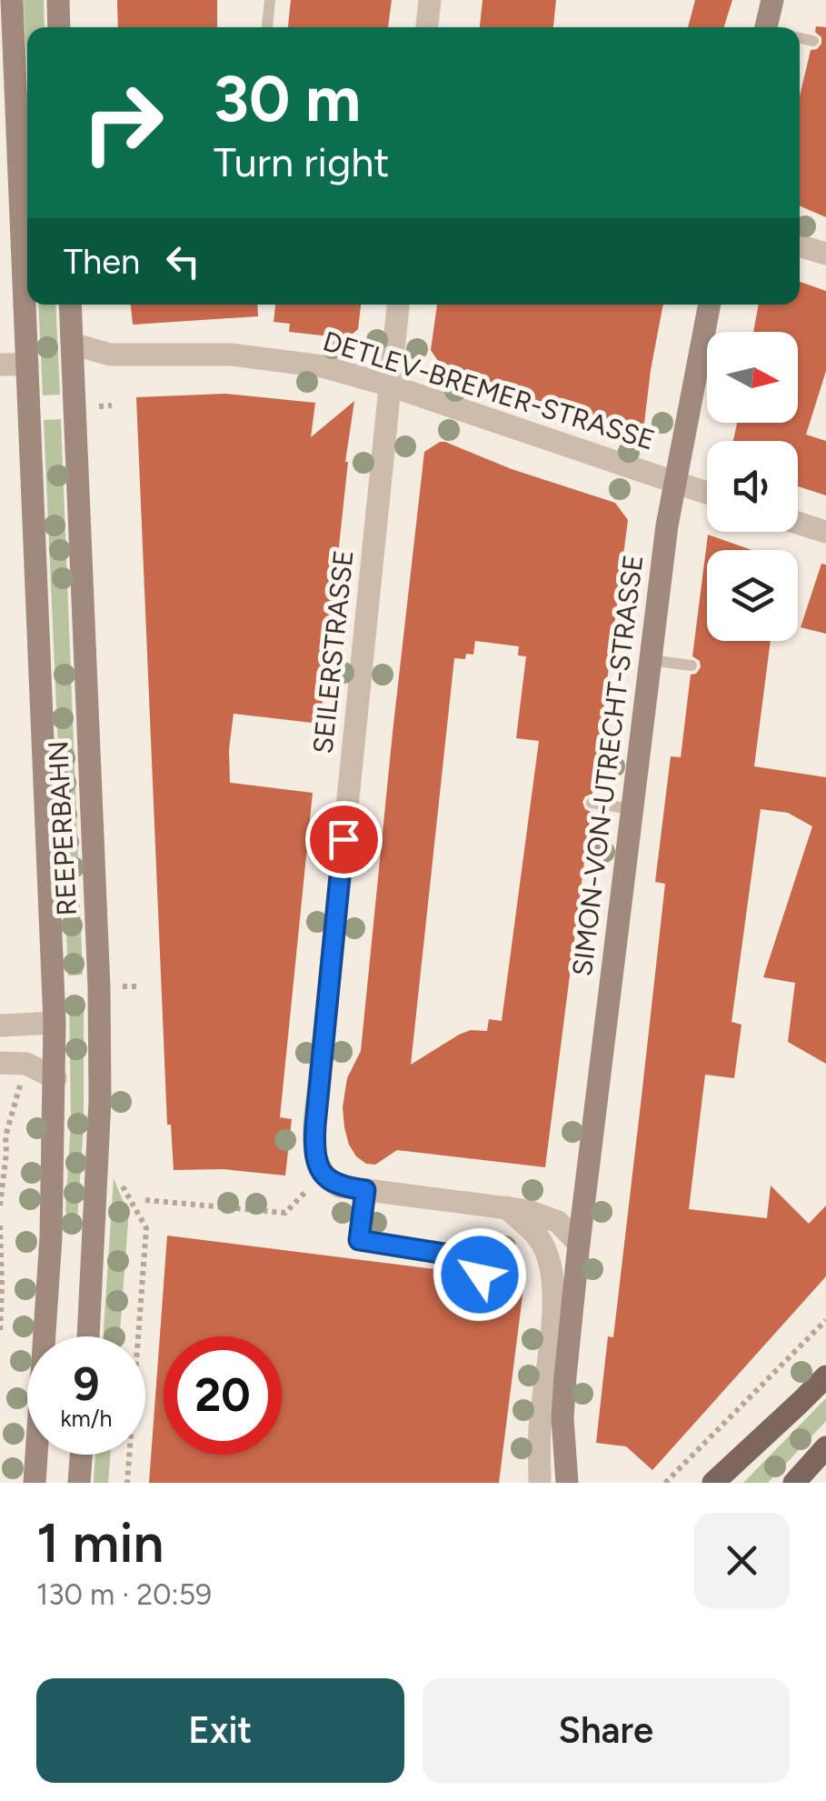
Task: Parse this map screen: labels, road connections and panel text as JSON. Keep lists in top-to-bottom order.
{
  "streets": {
    "main road": ["SIMON-VON-UTRECHT-STRASSE", "REEPERBAHN"],
    "street": ["DETLEV-BREMER-STRASSE", "SEILERSTRASSE"]
  },
  "crossings": [
    ["DETLEV-BREMER-STRASSE", "SEILERSTRASSE"],
    ["DETLEV-BREMER-STRASSE", "SIMON-VON-UTRECHT-STRASSE"],
    ["DETLEV-BREMER-STRASSE", "REEPERBAHN"]
  ],
  "north": "right",
  "page": {
    "turn": ["30 m", "Turn right"],
    "then": "Then",
    "speed": "9 km/h",
    "limit": "20",
    "heading": ["1 min", "130 m · 20:59"],
    "buttons": ["Exit", "Share"]
  }
}
